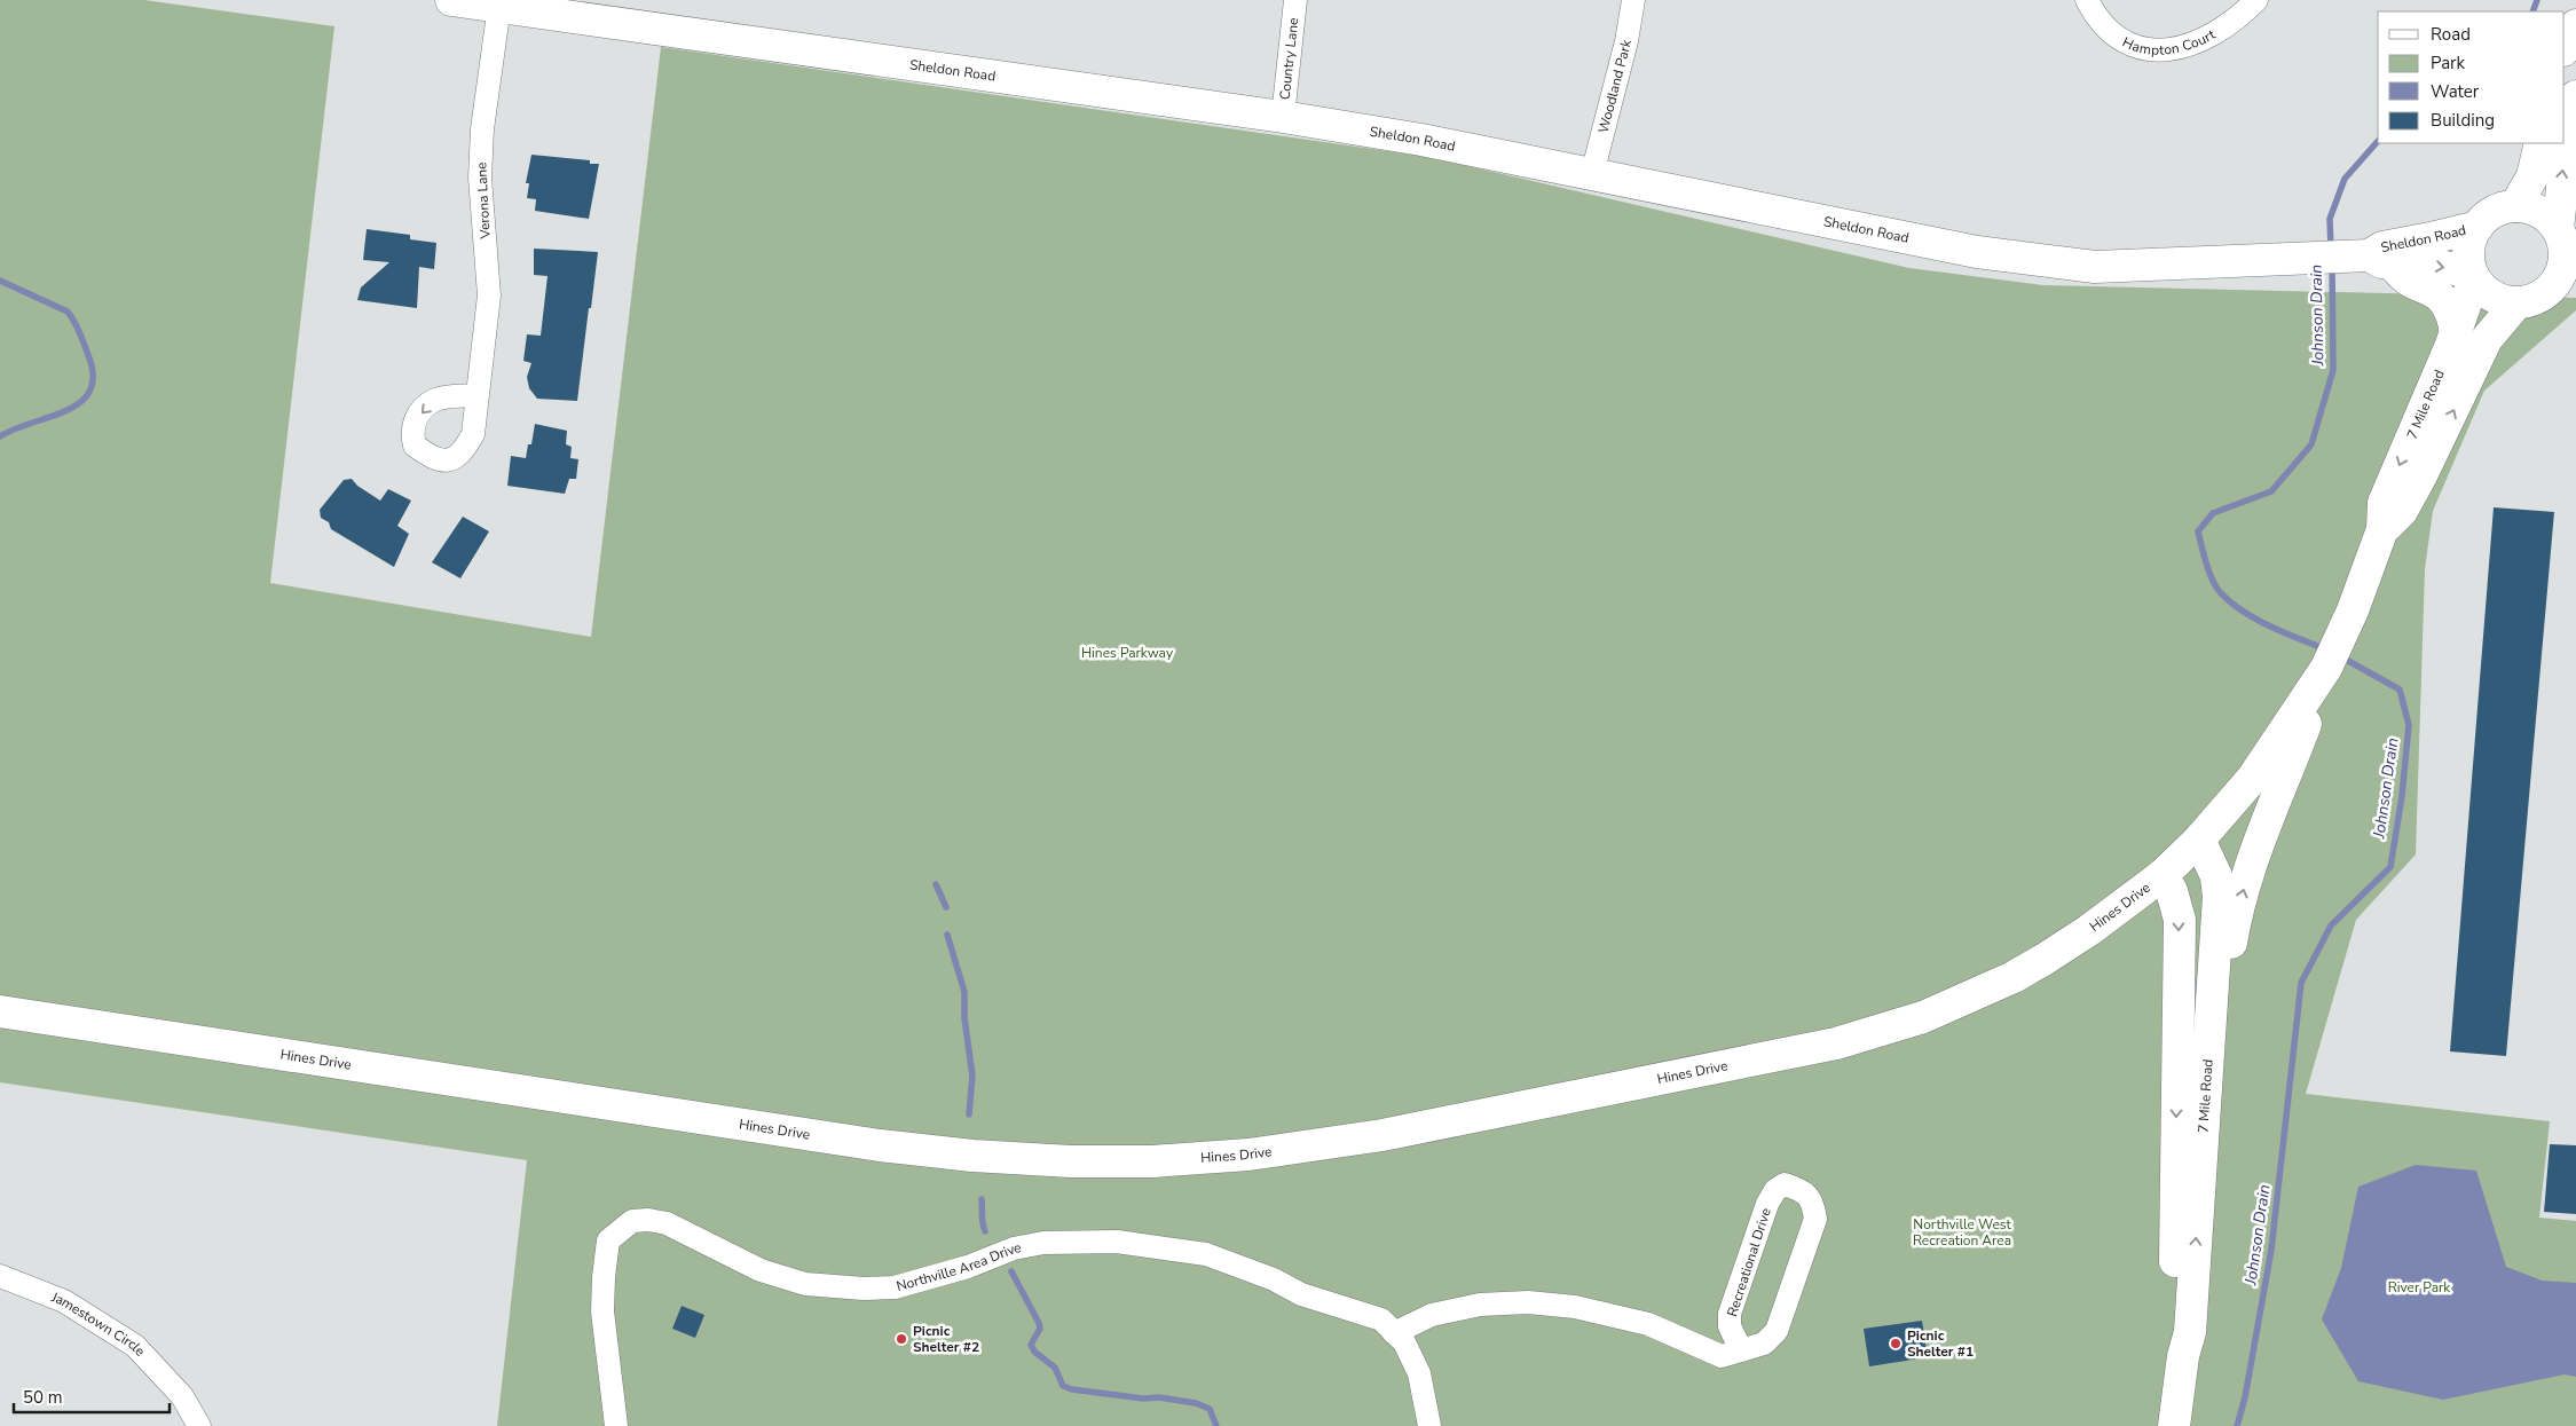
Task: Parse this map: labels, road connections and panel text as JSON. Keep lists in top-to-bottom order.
{
  "streets": {
    "street": [
      "Hampton Court",
      "Country Lane",
      "Sheldon Road",
      "Woodland Park",
      "Verona Lane",
      "7 Mile Road",
      "Hines Drive",
      "Recreational Drive",
      "Northville Area Drive",
      "Jamestown Circle"
    ]
  },
  "crossings": [
    ["Country Lane", "Sheldon Road"],
    ["Sheldon Road", "Woodland Park"],
    ["Sheldon Road", "Verona Lane"],
    ["Sheldon Road", "7 Mile Road"],
    ["7 Mile Road", "Hines Drive"],
    ["Recreational Drive", "Northville Area Drive"]
  ],
  "water": ["Johnson Drain"],
  "parks": ["Hines Parkway", "Northville West Recreation Area", "River Park"],
  "places": ["Picnic Shelter #2", "Picnic Shelter #1"],
  "legend": [
    "Road",
    "Park",
    "Water",
    "Building"
  ],
  "scale_bar": "50 m"
}
